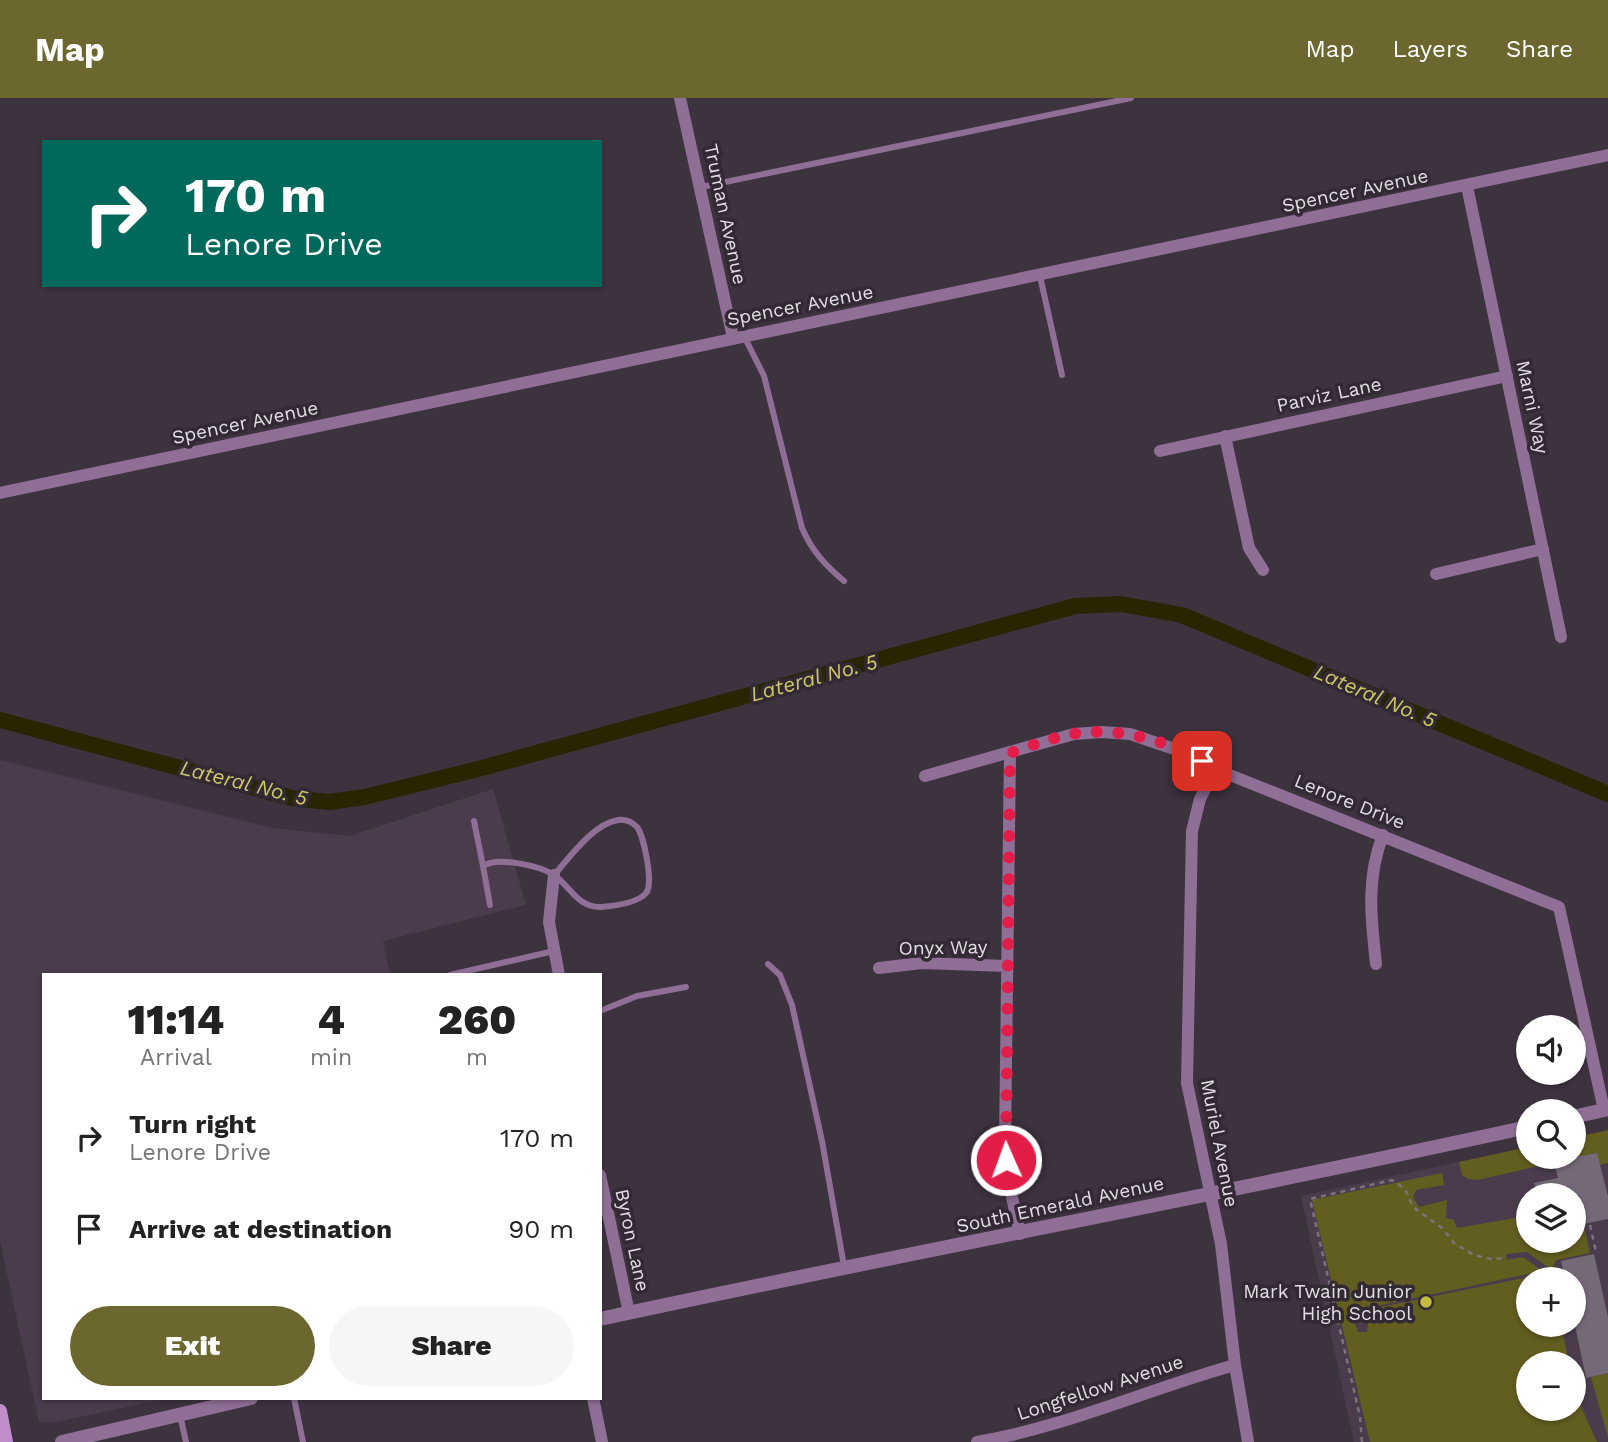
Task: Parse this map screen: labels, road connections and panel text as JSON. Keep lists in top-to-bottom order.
{
  "streets": {
    "street": [
      "Spencer Avenue",
      "Truman Avenue",
      "Parviz Lane",
      "Marni Way",
      "Lenore Drive",
      "Onyx Way",
      "Muriel Avenue",
      "South Emerald Avenue",
      "Byron Lane",
      "Longfellow Avenue"
    ]
  },
  "crossings": [
    ["Spencer Avenue", "Truman Avenue"],
    ["Spencer Avenue", "Marni Way"],
    ["Parviz Lane", "Marni Way"],
    ["Lenore Drive", "Muriel Avenue"],
    ["Muriel Avenue", "South Emerald Avenue"],
    ["Muriel Avenue", "Longfellow Avenue"],
    ["South Emerald Avenue", "Byron Lane"]
  ],
  "water": ["Lateral No. 5"],
  "places": ["Mark Twain Junior High School"],
  "page": {
    "header": "Map",
    "nav": ["Map", "Layers", "Share"],
    "turn": ["170 m", "Lenore Drive"],
    "eta": [
      "11:14",
      "Arrival",
      "4",
      "min",
      "260",
      "m"
    ],
    "map_buttons": ["+", "−"],
    "list": [
      {
        "name": "Turn right",
        "note": "Lenore Drive",
        "value": "170 m"
      },
      {
        "name": "Arrive at destination",
        "value": "90 m"
      }
    ],
    "buttons": ["Exit", "Share"]
  }
}
